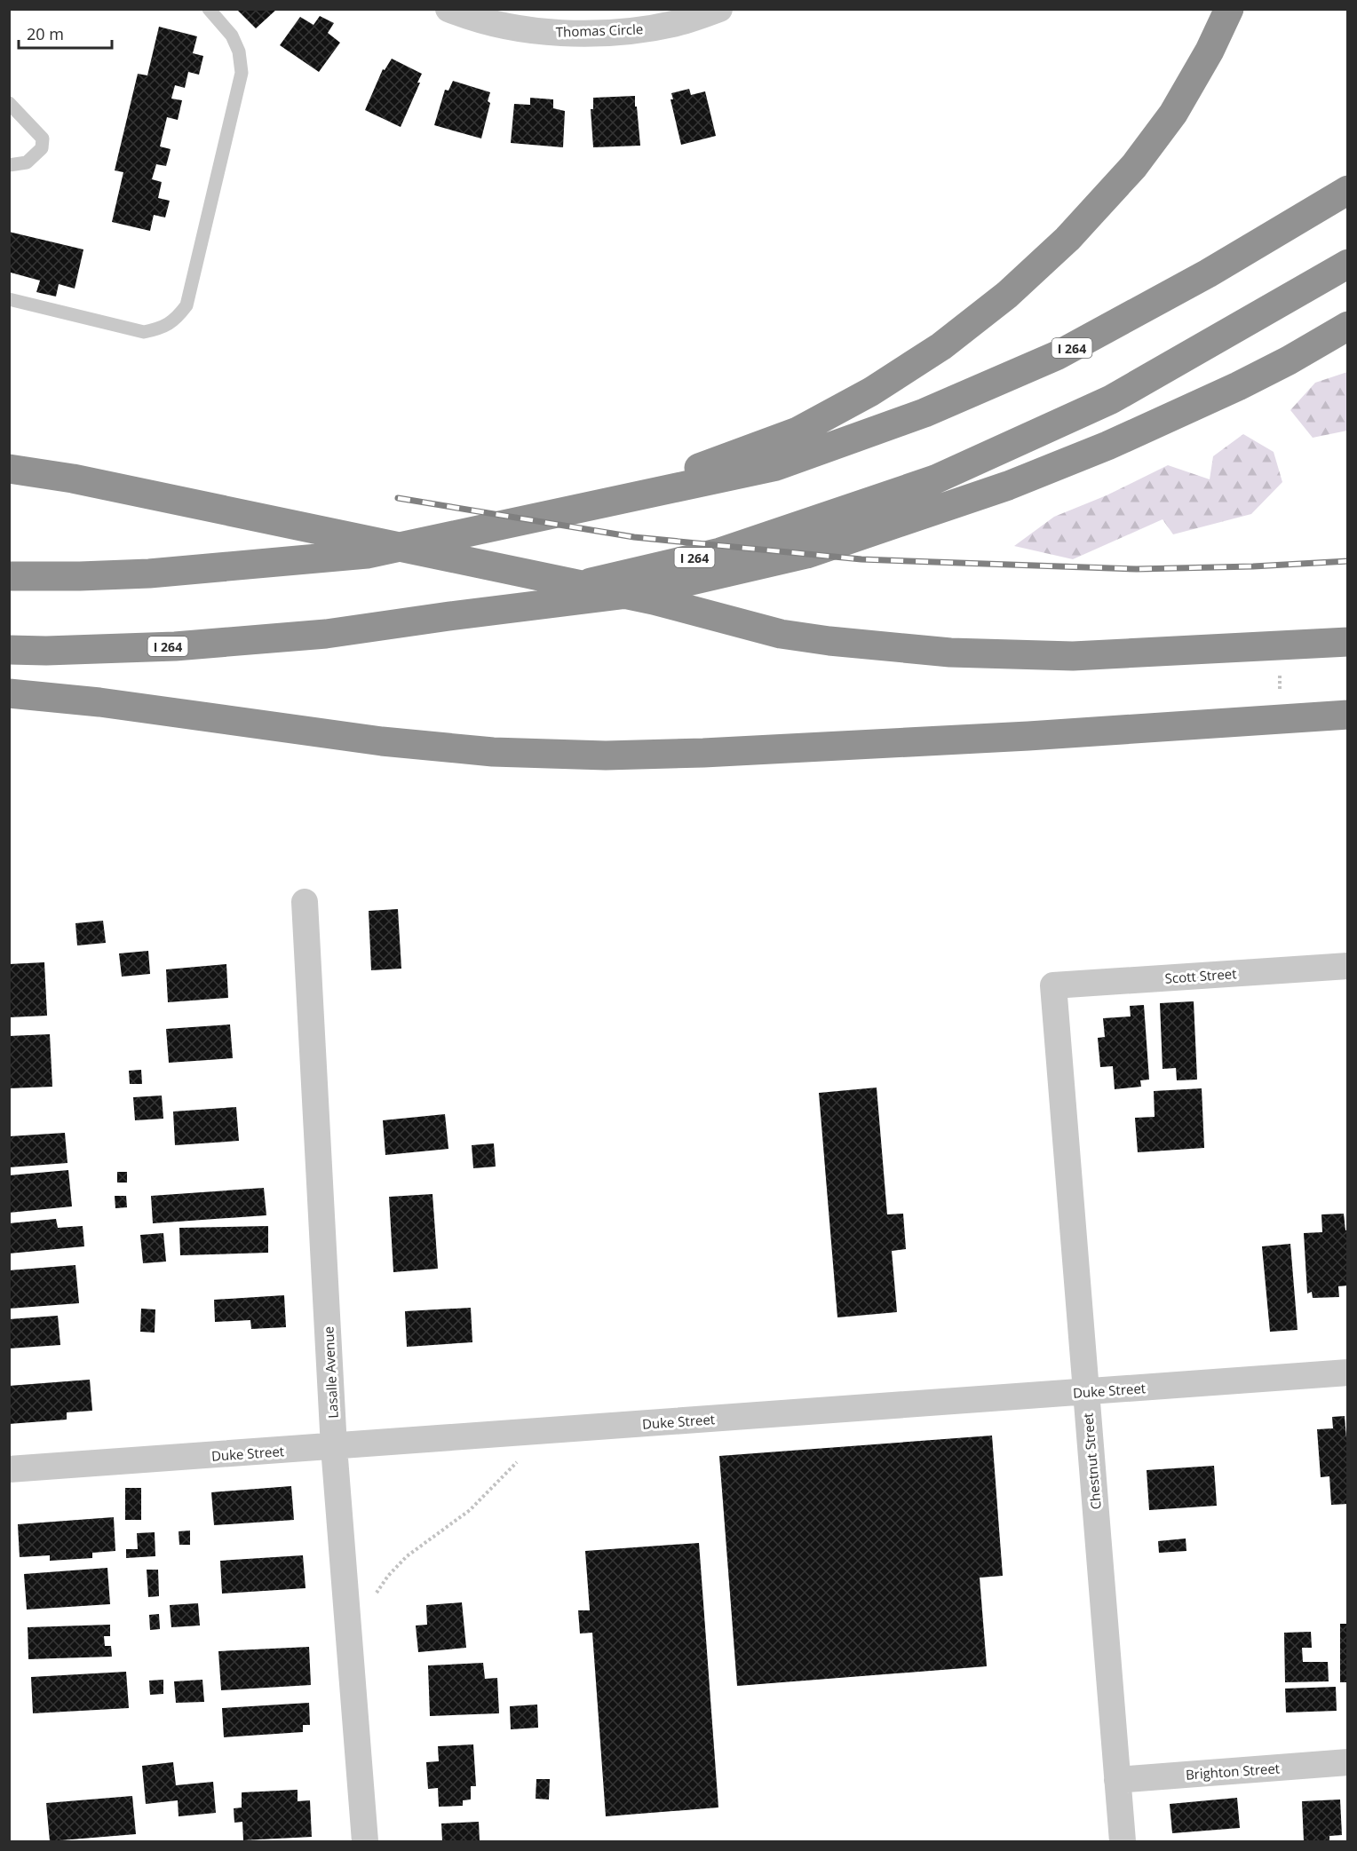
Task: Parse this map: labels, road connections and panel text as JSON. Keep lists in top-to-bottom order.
{
  "streets": {
    "highway": ["I 264"],
    "street": [
      "Thomas Circle",
      "Scott Street",
      "Lasalle Avenue",
      "Duke Street",
      "Chestnut Street",
      "Brighton Street"
    ]
  },
  "crossings": [
    ["Scott Street", "Chestnut Street"],
    ["Lasalle Avenue", "Duke Street"],
    ["Duke Street", "Chestnut Street"],
    ["Chestnut Street", "Brighton Street"]
  ],
  "scale_bar": "20 m"
}
